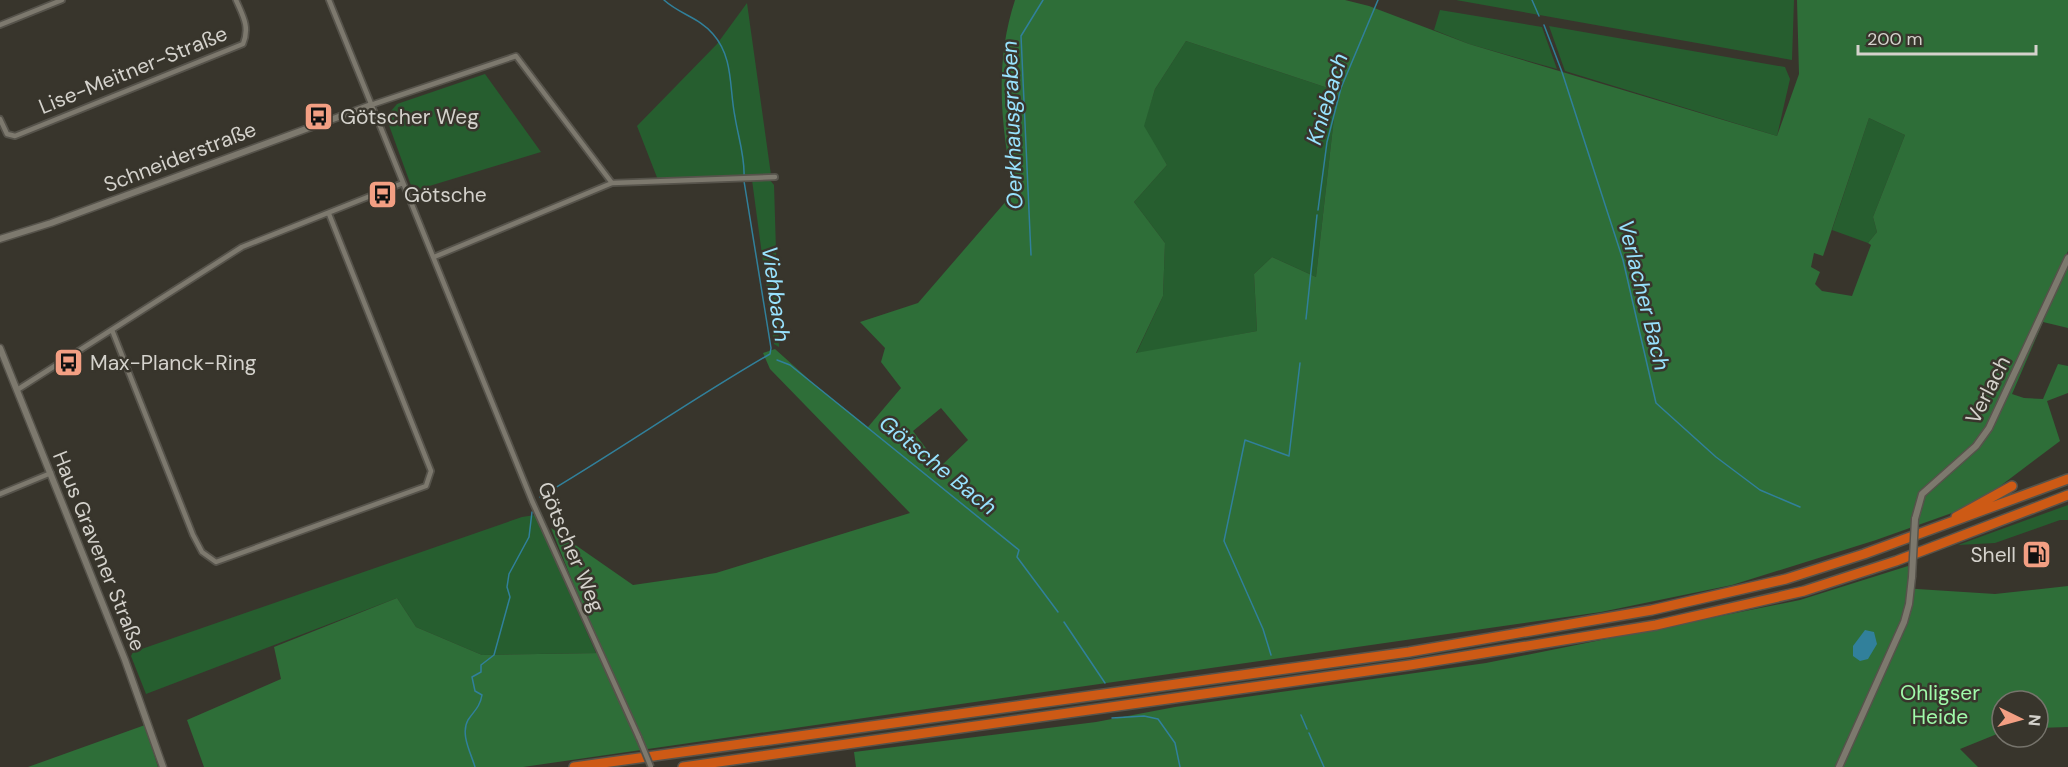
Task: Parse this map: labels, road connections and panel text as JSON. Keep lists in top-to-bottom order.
{
  "streets": {
    "street": [
      "Lise-Meitner-Straße",
      "Schneiderstraße",
      "Verlach",
      "Götscher Weg",
      "Haus Gravener Straße"
    ]
  },
  "crossings": [
    ["Schneiderstraße", "Götscher Weg"]
  ],
  "water": [
    "Kniebach",
    "Oerkhausgraben",
    "Viehbach",
    "Verlacher Bach",
    "Götsche Bach"
  ],
  "parks": ["Ohligser Heide"],
  "places": {
    "bus stop": ["Götscher Weg", "Götsche", "Max-Planck-Ring"],
    "fuel station": ["Shell"]
  },
  "scale_bar": "200 m",
  "north": "right"
}
